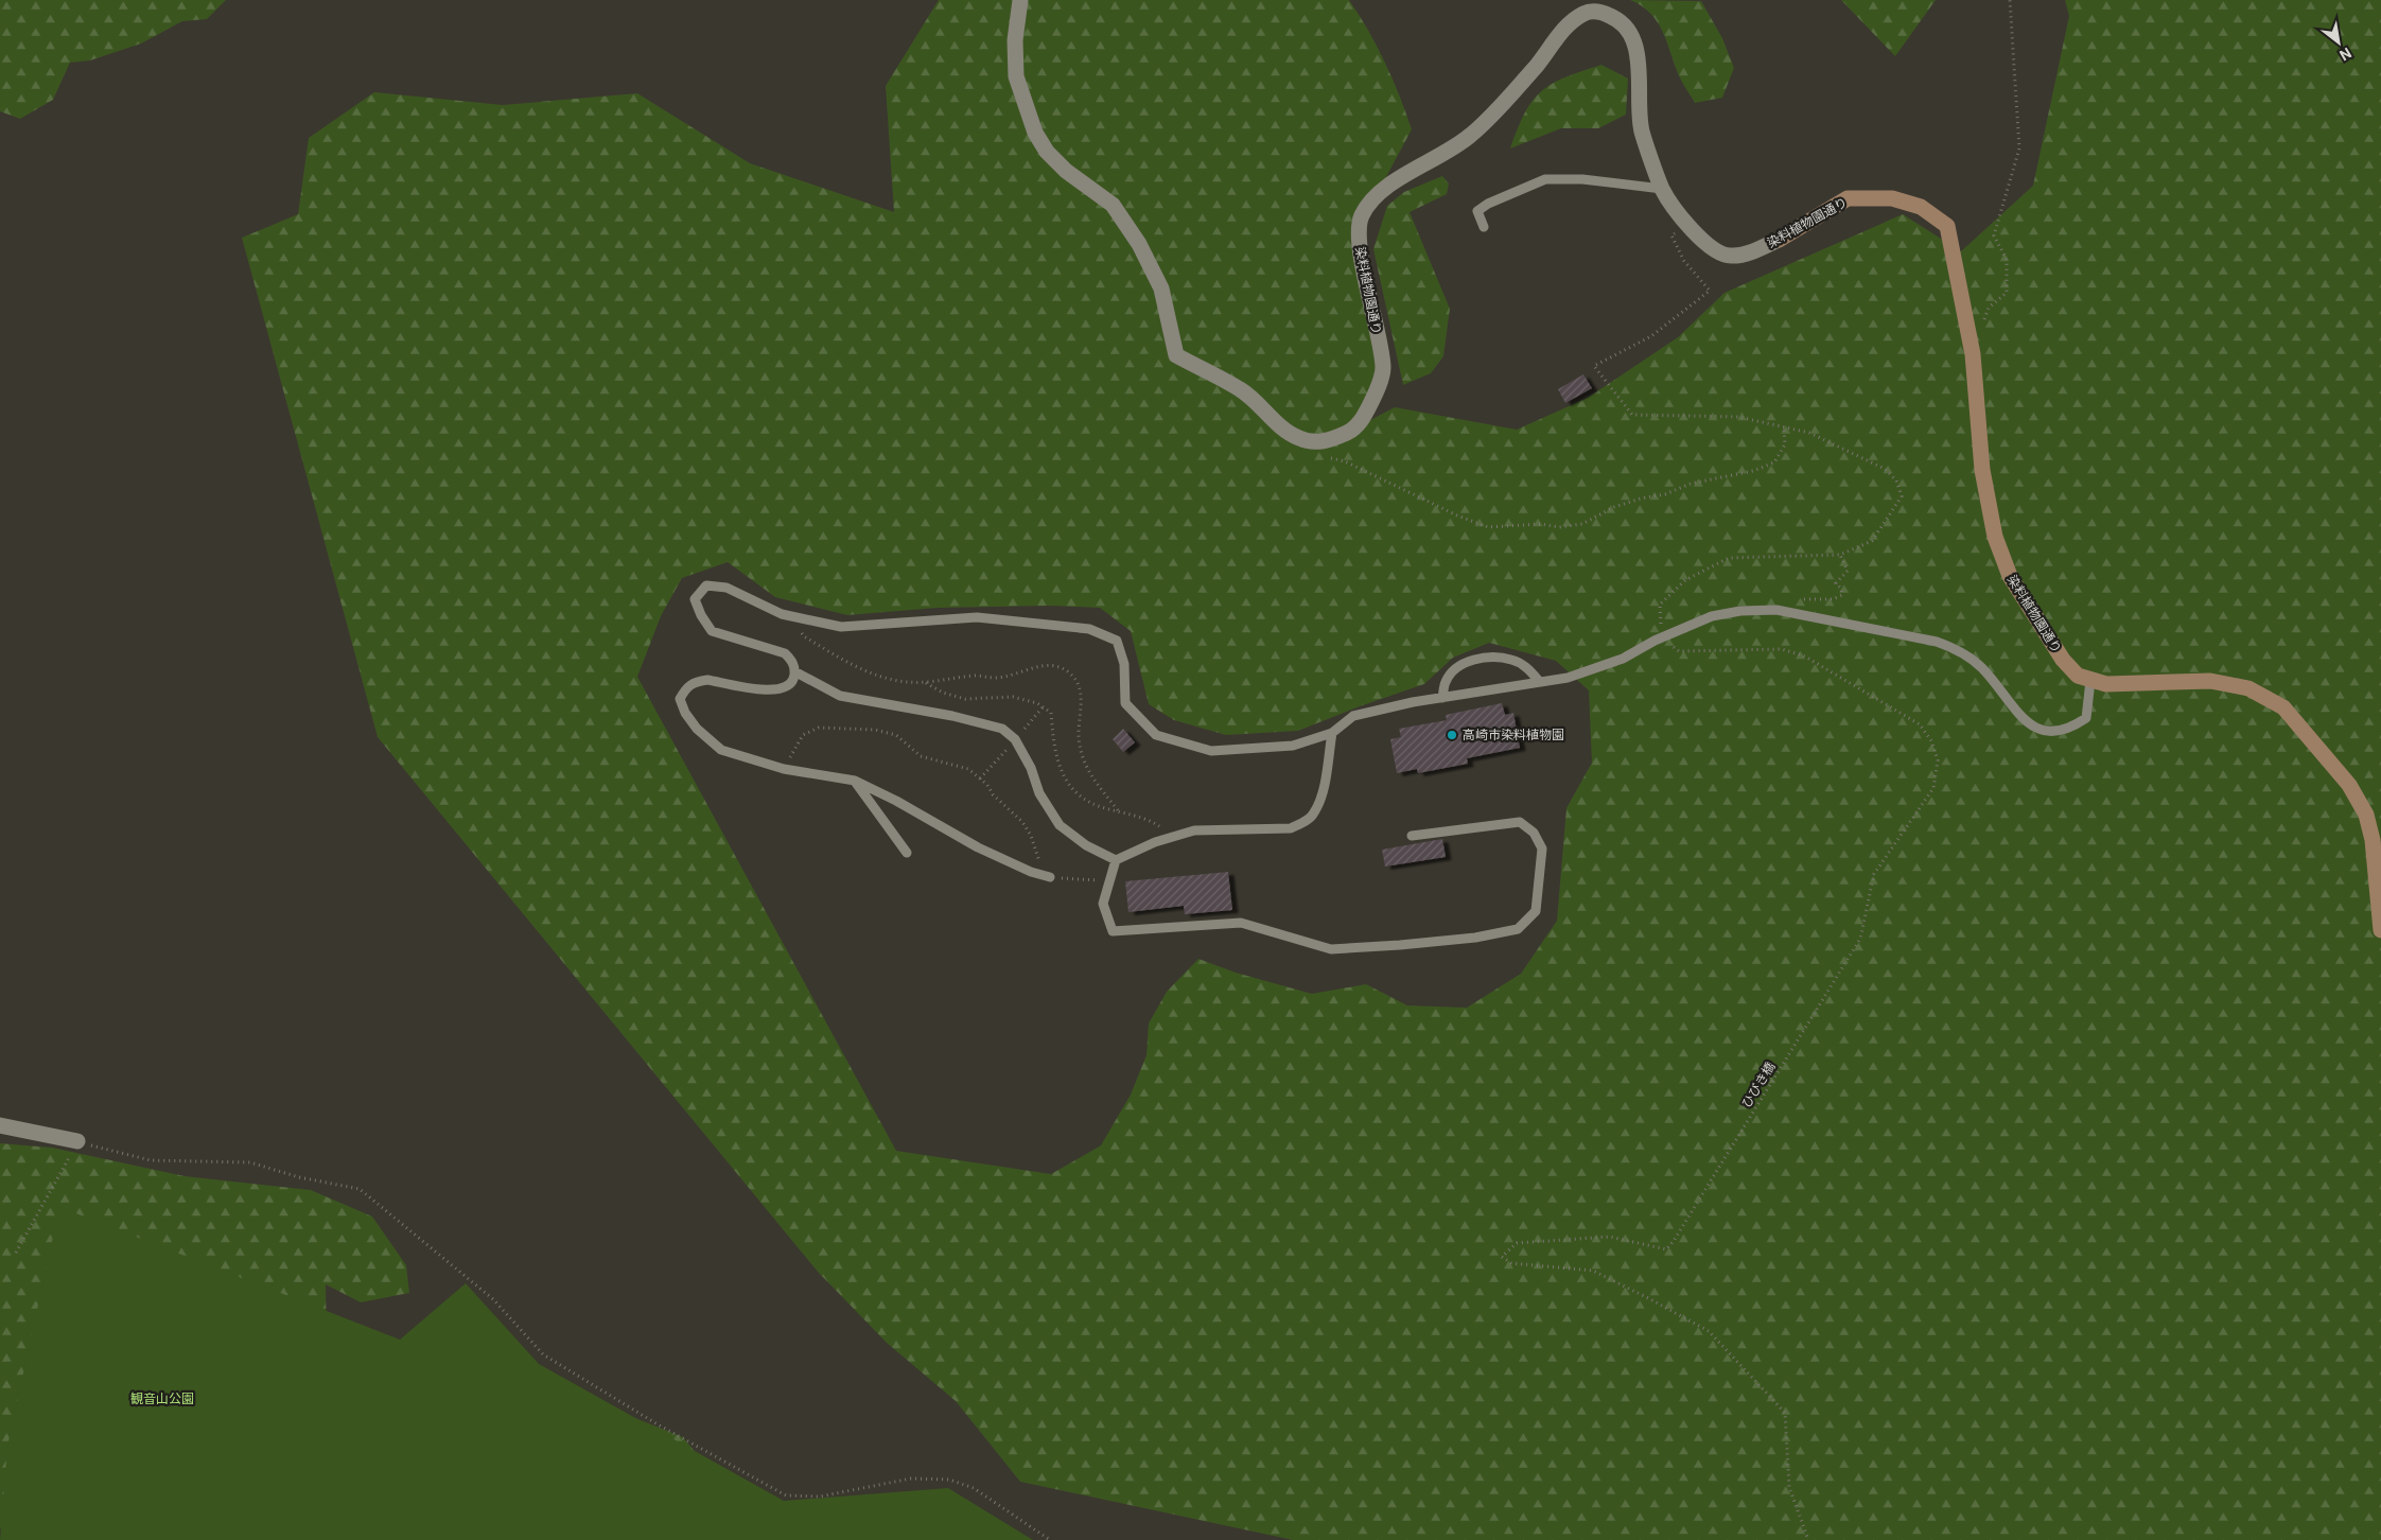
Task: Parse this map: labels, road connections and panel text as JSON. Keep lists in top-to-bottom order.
{
  "streets": {
    "street": ["染料植物園通り"],
    "path": ["ひびき橋"]
  },
  "parks": ["観音山公園"],
  "places": ["高崎市染料植物園"],
  "north": "bottom right"
}
